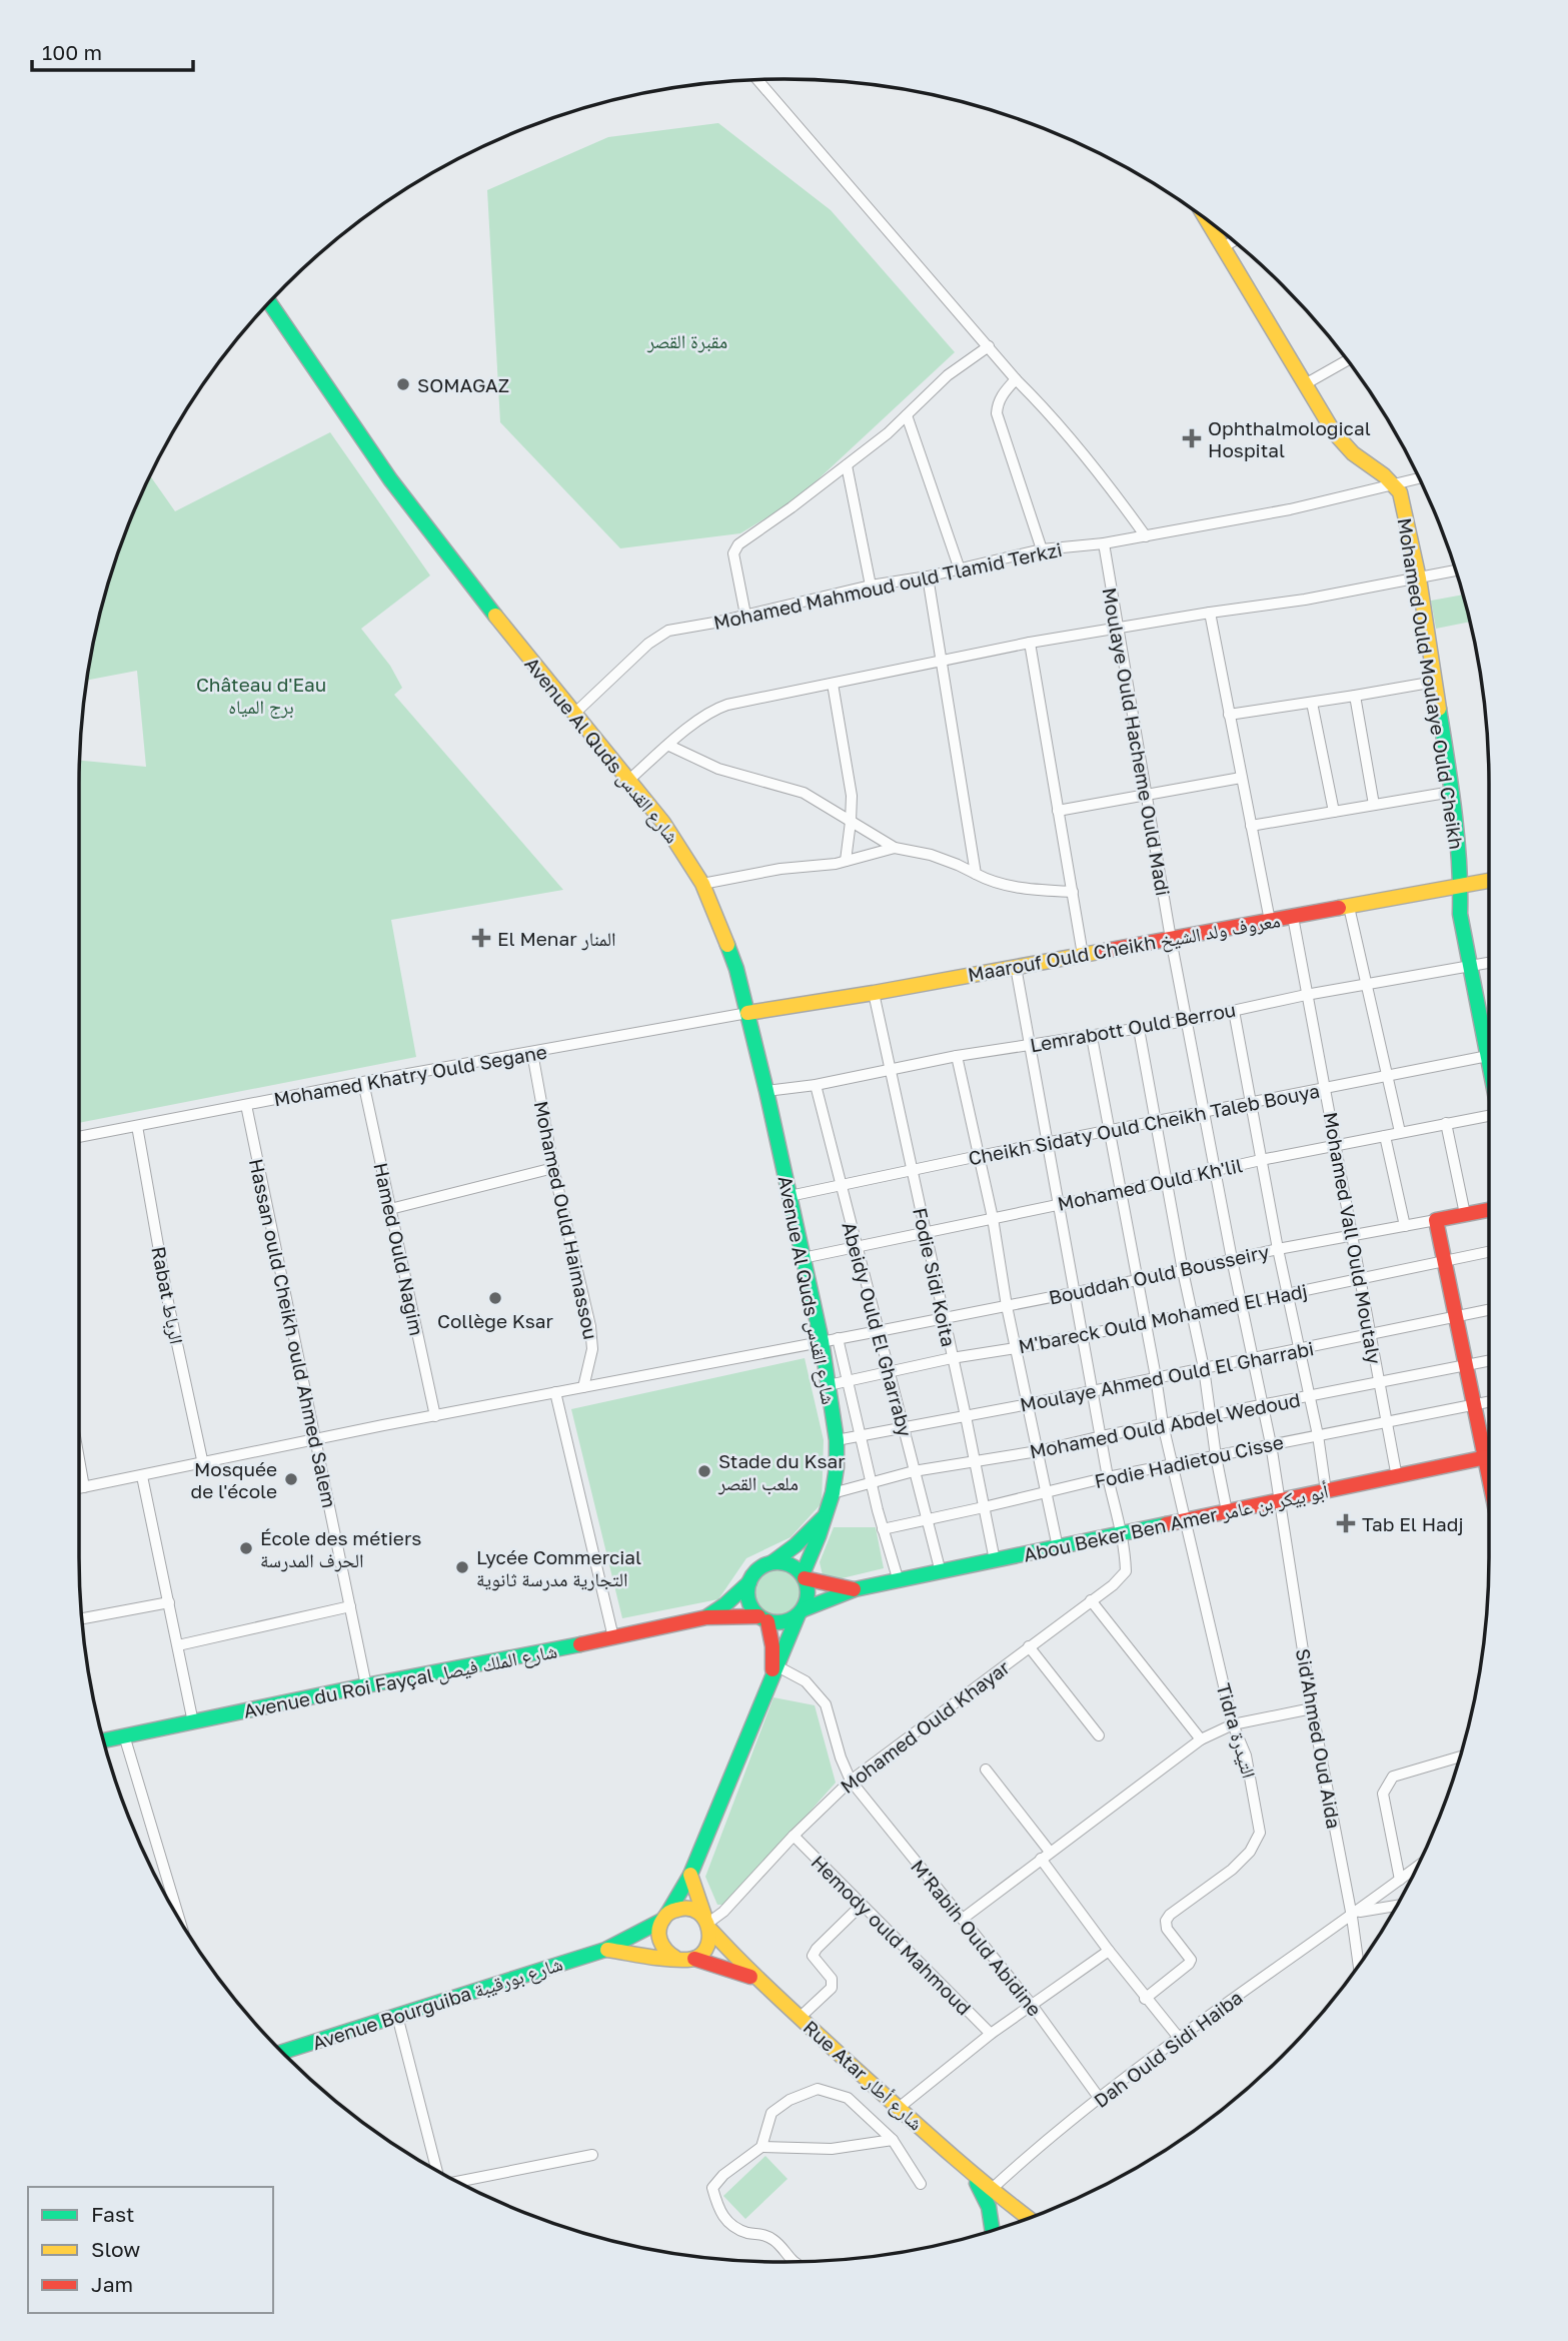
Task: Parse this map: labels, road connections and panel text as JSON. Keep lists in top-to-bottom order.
{
  "streets": {
    "street": [
      "Mohamed Mahmoud ould Tlamid Terkzi",
      "Mohamed Ould Moulaye Ould Cheikh",
      "Moulaye Ould Hacheme Ould Madi",
      "Avenue Al Quds شارع القدس",
      "Maarouf Ould Cheikh معروف ولد الشيخ",
      "Lemrabott Ould Berrou",
      "Mohamed Khatry Ould Segane",
      "Cheikh Sidaty Ould Cheikh Taleb Bouya",
      "Mohamed Ould Kh'lil",
      "Mohamed Ould Haimassou",
      "Mohamed Vall Ould Moutaly",
      "Hamed Ould Nagim",
      "Bouddah Ould Bousseiry",
      "Fodie Sidi Koita",
      "Rabat الرباط",
      "M'bareck Ould Mohamed El Hadj",
      "Abeidy Ould El Gharraby",
      "Hassan ould Cheikh ould Ahmed Salem",
      "Moulaye Ahmed Ould El Gharrabi",
      "Mohamed Ould Abdel Wedoud",
      "Fodie Hadietou Cisse",
      "Abou Beker Ben Amer أبو بيكر بن عامر",
      "Avenue du Roi Fayçal شارع الملك فيصل",
      "Mohamed Ould Khayar",
      "Tidra التيدرة",
      "Sid'Ahmed Oud Aida",
      "Hemody ould Mahmoud",
      "M'Rabih Ould Abidine",
      "Avenue Bourguiba شارع بورقيبة",
      "Dah Ould Sidi Haiba",
      "Rue Atar شارع أطار"
    ]
  },
  "crossings": [
    ["Mohamed Mahmoud ould Tlamid Terkzi", "Mohamed Ould Moulaye Ould Cheikh"],
    ["Mohamed Mahmoud ould Tlamid Terkzi", "Moulaye Ould Hacheme Ould Madi"],
    ["Mohamed Mahmoud ould Tlamid Terkzi", "Avenue Al Quds شارع القدس"],
    ["Mohamed Ould Moulaye Ould Cheikh", "Maarouf Ould Cheikh معروف ولد الشيخ"],
    ["Mohamed Ould Moulaye Ould Cheikh", "Lemrabott Ould Berrou"],
    ["Moulaye Ould Hacheme Ould Madi", "Maarouf Ould Cheikh معروف ولد الشيخ"],
    ["Moulaye Ould Hacheme Ould Madi", "Lemrabott Ould Berrou"],
    ["Moulaye Ould Hacheme Ould Madi", "Cheikh Sidaty Ould Cheikh Taleb Bouya"],
    ["Moulaye Ould Hacheme Ould Madi", "Mohamed Ould Kh'lil"],
    ["Moulaye Ould Hacheme Ould Madi", "Bouddah Ould Bousseiry"],
    ["Moulaye Ould Hacheme Ould Madi", "Sid'Ahmed Oud Aida"],
    ["Avenue Al Quds شارع القدس", "Maarouf Ould Cheikh معروف ولد الشيخ"],
    ["Avenue Al Quds شارع القدس", "Lemrabott Ould Berrou"],
    ["Avenue Al Quds شارع القدس", "Mohamed Khatry Ould Segane"],
    ["Avenue Al Quds شارع القدس", "Cheikh Sidaty Ould Cheikh Taleb Bouya"],
    ["Avenue Al Quds شارع القدس", "Mohamed Ould Kh'lil"],
    ["Avenue Al Quds شارع القدس", "Bouddah Ould Bousseiry"],
    ["Avenue Al Quds شارع القدس", "M'bareck Ould Mohamed El Hadj"],
    ["Avenue Al Quds شارع القدس", "Moulaye Ahmed Ould El Gharrabi"],
    ["Avenue Al Quds شارع القدس", "Mohamed Ould Abdel Wedoud"],
    ["Avenue Al Quds شارع القدس", "Abou Beker Ben Amer أبو بيكر بن عامر"],
    ["Maarouf Ould Cheikh معروف ولد الشيخ", "Mohamed Khatry Ould Segane"],
    ["Maarouf Ould Cheikh معروف ولد الشيخ", "Mohamed Vall Ould Moutaly"],
    ["Maarouf Ould Cheikh معروف ولد الشيخ", "Fodie Sidi Koita"],
    ["Lemrabott Ould Berrou", "Mohamed Vall Ould Moutaly"],
    ["Lemrabott Ould Berrou", "Fodie Sidi Koita"],
    ["Lemrabott Ould Berrou", "Abeidy Ould El Gharraby"],
    ["Lemrabott Ould Berrou", "Tidra التيدرة"],
    ["Mohamed Khatry Ould Segane", "Mohamed Ould Haimassou"],
    ["Mohamed Khatry Ould Segane", "Hamed Ould Nagim"],
    ["Mohamed Khatry Ould Segane", "Rabat الرباط"],
    ["Mohamed Khatry Ould Segane", "Hassan ould Cheikh ould Ahmed Salem"],
    ["Cheikh Sidaty Ould Cheikh Taleb Bouya", "Mohamed Vall Ould Moutaly"],
    ["Cheikh Sidaty Ould Cheikh Taleb Bouya", "Fodie Sidi Koita"],
    ["Cheikh Sidaty Ould Cheikh Taleb Bouya", "Abeidy Ould El Gharraby"],
    ["Cheikh Sidaty Ould Cheikh Taleb Bouya", "Tidra التيدرة"],
    ["Mohamed Ould Kh'lil", "Mohamed Vall Ould Moutaly"],
    ["Mohamed Ould Kh'lil", "Fodie Sidi Koita"],
    ["Mohamed Ould Kh'lil", "Abeidy Ould El Gharraby"],
    ["Mohamed Ould Kh'lil", "Tidra التيدرة"],
    ["Mohamed Ould Haimassou", "Bouddah Ould Bousseiry"],
    ["Mohamed Vall Ould Moutaly", "Bouddah Ould Bousseiry"],
    ["Mohamed Vall Ould Moutaly", "M'bareck Ould Mohamed El Hadj"],
    ["Mohamed Vall Ould Moutaly", "Moulaye Ahmed Ould El Gharrabi"],
    ["Mohamed Vall Ould Moutaly", "Mohamed Ould Abdel Wedoud"],
    ["Mohamed Vall Ould Moutaly", "Fodie Hadietou Cisse"],
    ["Mohamed Vall Ould Moutaly", "Abou Beker Ben Amer أبو بيكر بن عامر"],
    ["Hamed Ould Nagim", "Bouddah Ould Bousseiry"],
    ["Bouddah Ould Bousseiry", "Fodie Sidi Koita"],
    ["Bouddah Ould Bousseiry", "Rabat الرباط"],
    ["Bouddah Ould Bousseiry", "Abeidy Ould El Gharraby"],
    ["Bouddah Ould Bousseiry", "Hassan ould Cheikh ould Ahmed Salem"],
    ["Bouddah Ould Bousseiry", "Tidra التيدرة"],
    ["Bouddah Ould Bousseiry", "Sid'Ahmed Oud Aida"],
    ["Fodie Sidi Koita", "M'bareck Ould Mohamed El Hadj"],
    ["Fodie Sidi Koita", "Moulaye Ahmed Ould El Gharrabi"],
    ["Fodie Sidi Koita", "Mohamed Ould Abdel Wedoud"],
    ["Fodie Sidi Koita", "Fodie Hadietou Cisse"],
    ["Fodie Sidi Koita", "Abou Beker Ben Amer أبو بيكر بن عامر"],
    ["M'bareck Ould Mohamed El Hadj", "Abeidy Ould El Gharraby"],
    ["M'bareck Ould Mohamed El Hadj", "Tidra التيدرة"],
    ["M'bareck Ould Mohamed El Hadj", "Sid'Ahmed Oud Aida"],
    ["Abeidy Ould El Gharraby", "Moulaye Ahmed Ould El Gharrabi"],
    ["Abeidy Ould El Gharraby", "Mohamed Ould Abdel Wedoud"],
    ["Abeidy Ould El Gharraby", "Fodie Hadietou Cisse"],
    ["Abeidy Ould El Gharraby", "Abou Beker Ben Amer أبو بيكر بن عامر"],
    ["Hassan ould Cheikh ould Ahmed Salem", "Avenue du Roi Fayçal شارع الملك فيصل"],
    ["Moulaye Ahmed Ould El Gharrabi", "Tidra التيدرة"],
    ["Moulaye Ahmed Ould El Gharrabi", "Sid'Ahmed Oud Aida"],
    ["Mohamed Ould Abdel Wedoud", "Tidra التيدرة"],
    ["Mohamed Ould Abdel Wedoud", "Sid'Ahmed Oud Aida"],
    ["Fodie Hadietou Cisse", "Tidra التيدرة"],
    ["Fodie Hadietou Cisse", "Sid'Ahmed Oud Aida"],
    ["Abou Beker Ben Amer أبو بيكر بن عامر", "Mohamed Ould Khayar"],
    ["Abou Beker Ben Amer أبو بيكر بن عامر", "Tidra التيدرة"],
    ["Abou Beker Ben Amer أبو بيكر بن عامر", "Sid'Ahmed Oud Aida"],
    ["Mohamed Ould Khayar", "Hemody ould Mahmoud"],
    ["Mohamed Ould Khayar", "M'Rabih Ould Abidine"],
    ["Mohamed Ould Khayar", "Avenue Bourguiba شارع بورقيبة"],
    ["Mohamed Ould Khayar", "Rue Atar شارع أطار"],
    ["Sid'Ahmed Oud Aida", "Dah Ould Sidi Haiba"],
    ["M'Rabih Ould Abidine", "Dah Ould Sidi Haiba"],
    ["Avenue Bourguiba شارع بورقيبة", "Rue Atar شارع أطار"],
    ["Dah Ould Sidi Haiba", "Rue Atar شارع أطار"]
  ],
  "parks": ["مقبرة القصر", "Château d'Eau برج المياه"],
  "places": {
    "other": [
      "SOMAGAZ",
      "Collège Ksar",
      "Stade du Ksar ملعب القصر",
      "Mosquée de l'école",
      "École des métiers الحرف المدرسة",
      "Lycée Commercial التجارية مدرسة ثانوية"
    ],
    "health": ["Ophthalmological Hospital", "El Menar المنار", "Tab El Hadj"]
  },
  "legend": ["Fast", "Slow", "Jam"],
  "scale_bar": "100 m"
}
